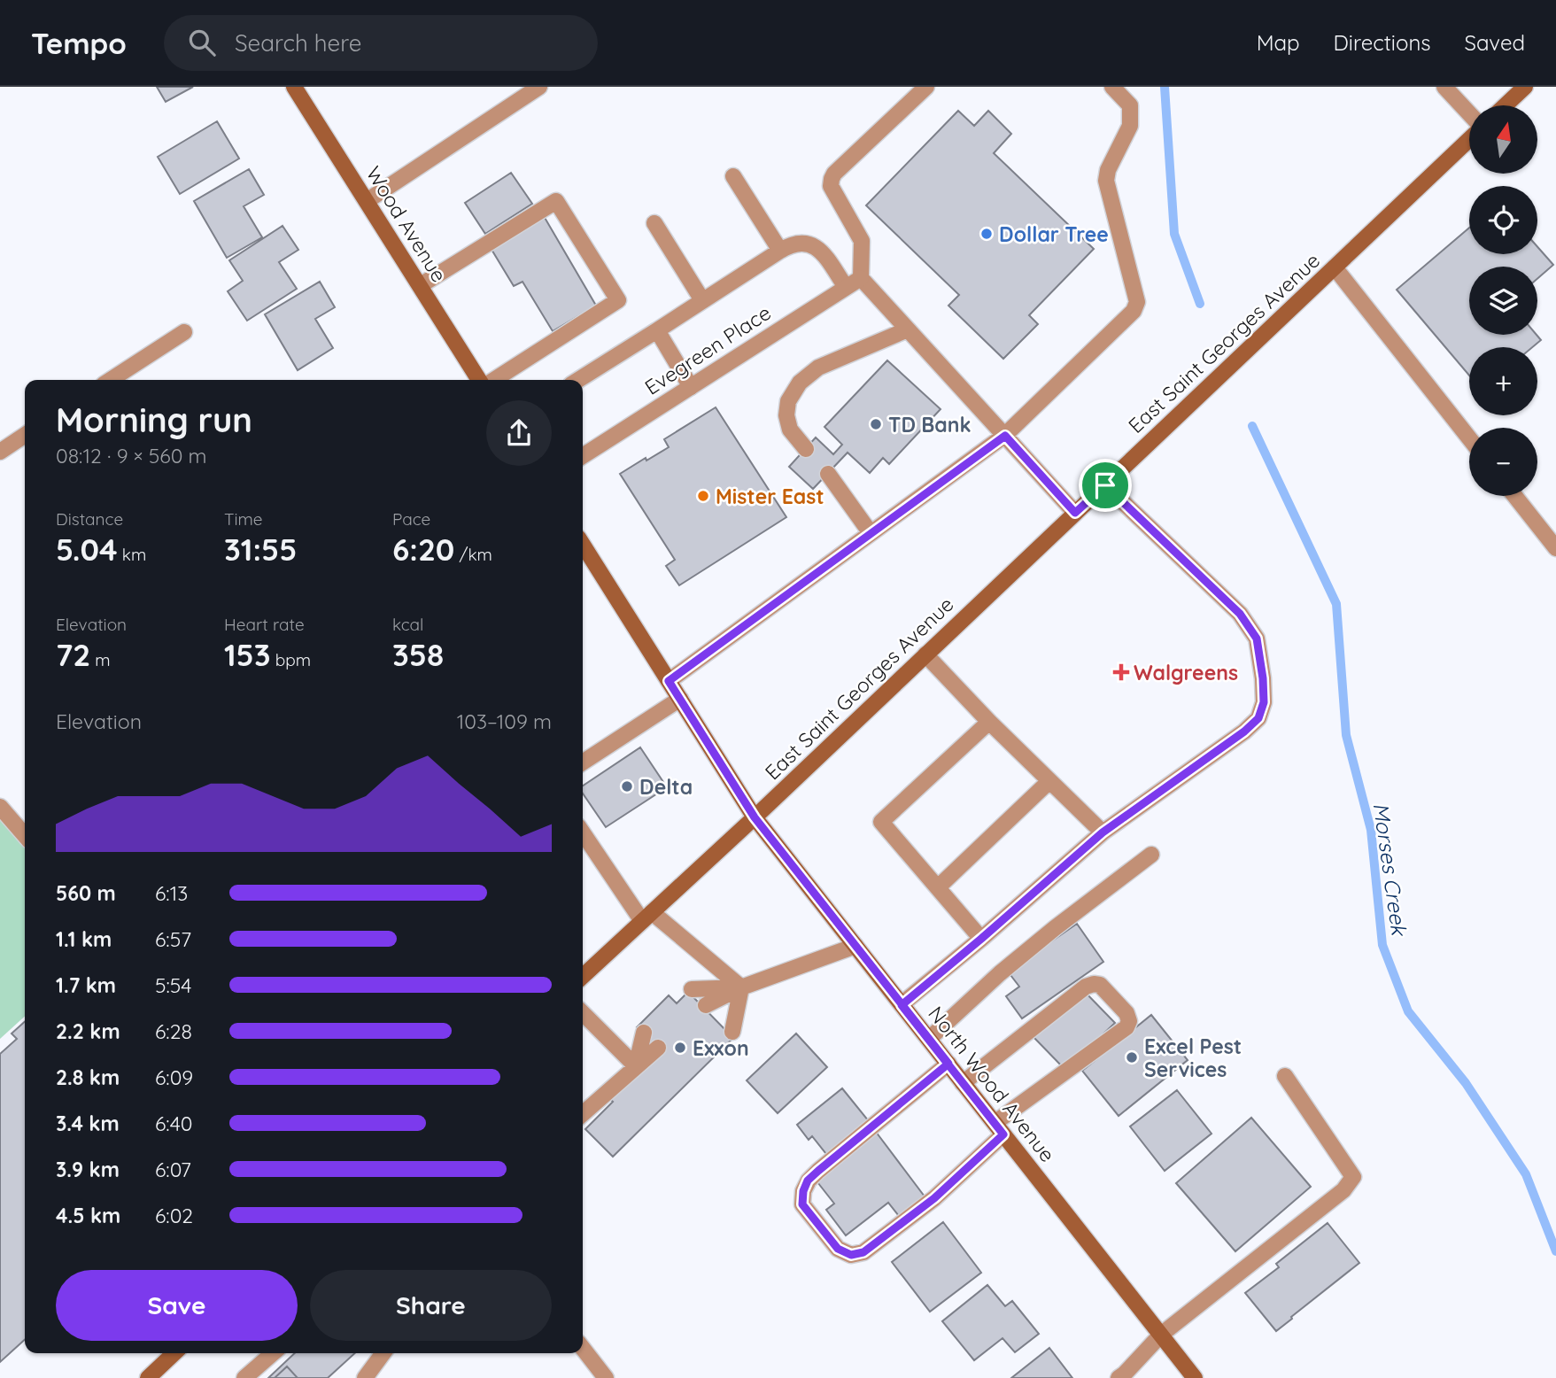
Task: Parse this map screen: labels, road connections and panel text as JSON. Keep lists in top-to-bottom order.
{
  "streets": {
    "main road": ["Wood Avenue", "East Saint Georges Avenue", "North Wood Avenue"],
    "street": ["Evegreen Place"]
  },
  "crossings": [
    ["East Saint Georges Avenue", "North Wood Avenue"]
  ],
  "water": ["Morses Creek"],
  "places": {
    "other": [
      "Dollar Tree",
      "TD Bank",
      "Mister East",
      "Delta",
      "Exxon",
      "Excel Pest Services"
    ],
    "health": ["Walgreens"]
  },
  "north": "top",
  "page": {
    "header": "Tempo",
    "search": "Search here",
    "nav": ["Map", "Directions", "Saved"],
    "map_buttons": ["+", "−"],
    "heading": ["Morning run", "08:12 · 9 × 560 m"],
    "stats": [
      ["Distance", "5.04 km"],
      ["Time", "31:55"],
      ["Pace", "6:20 /km"],
      ["Elevation", "72 m"],
      ["Heart rate", "153 bpm"],
      ["kcal", "358"]
    ],
    "chart": ["Elevation", "103–109 m"],
    "list": [
      {
        "name": "560 m",
        "note": "6:13"
      },
      {
        "name": "1.1 km",
        "note": "6:57"
      },
      {
        "name": "1.7 km",
        "note": "5:54"
      },
      {
        "name": "2.2 km",
        "note": "6:28"
      },
      {
        "name": "2.8 km",
        "note": "6:09"
      },
      {
        "name": "3.4 km",
        "note": "6:40"
      },
      {
        "name": "3.9 km",
        "note": "6:07"
      },
      {
        "name": "4.5 km",
        "note": "6:02"
      }
    ],
    "buttons": ["Save", "Share"]
  }
}
